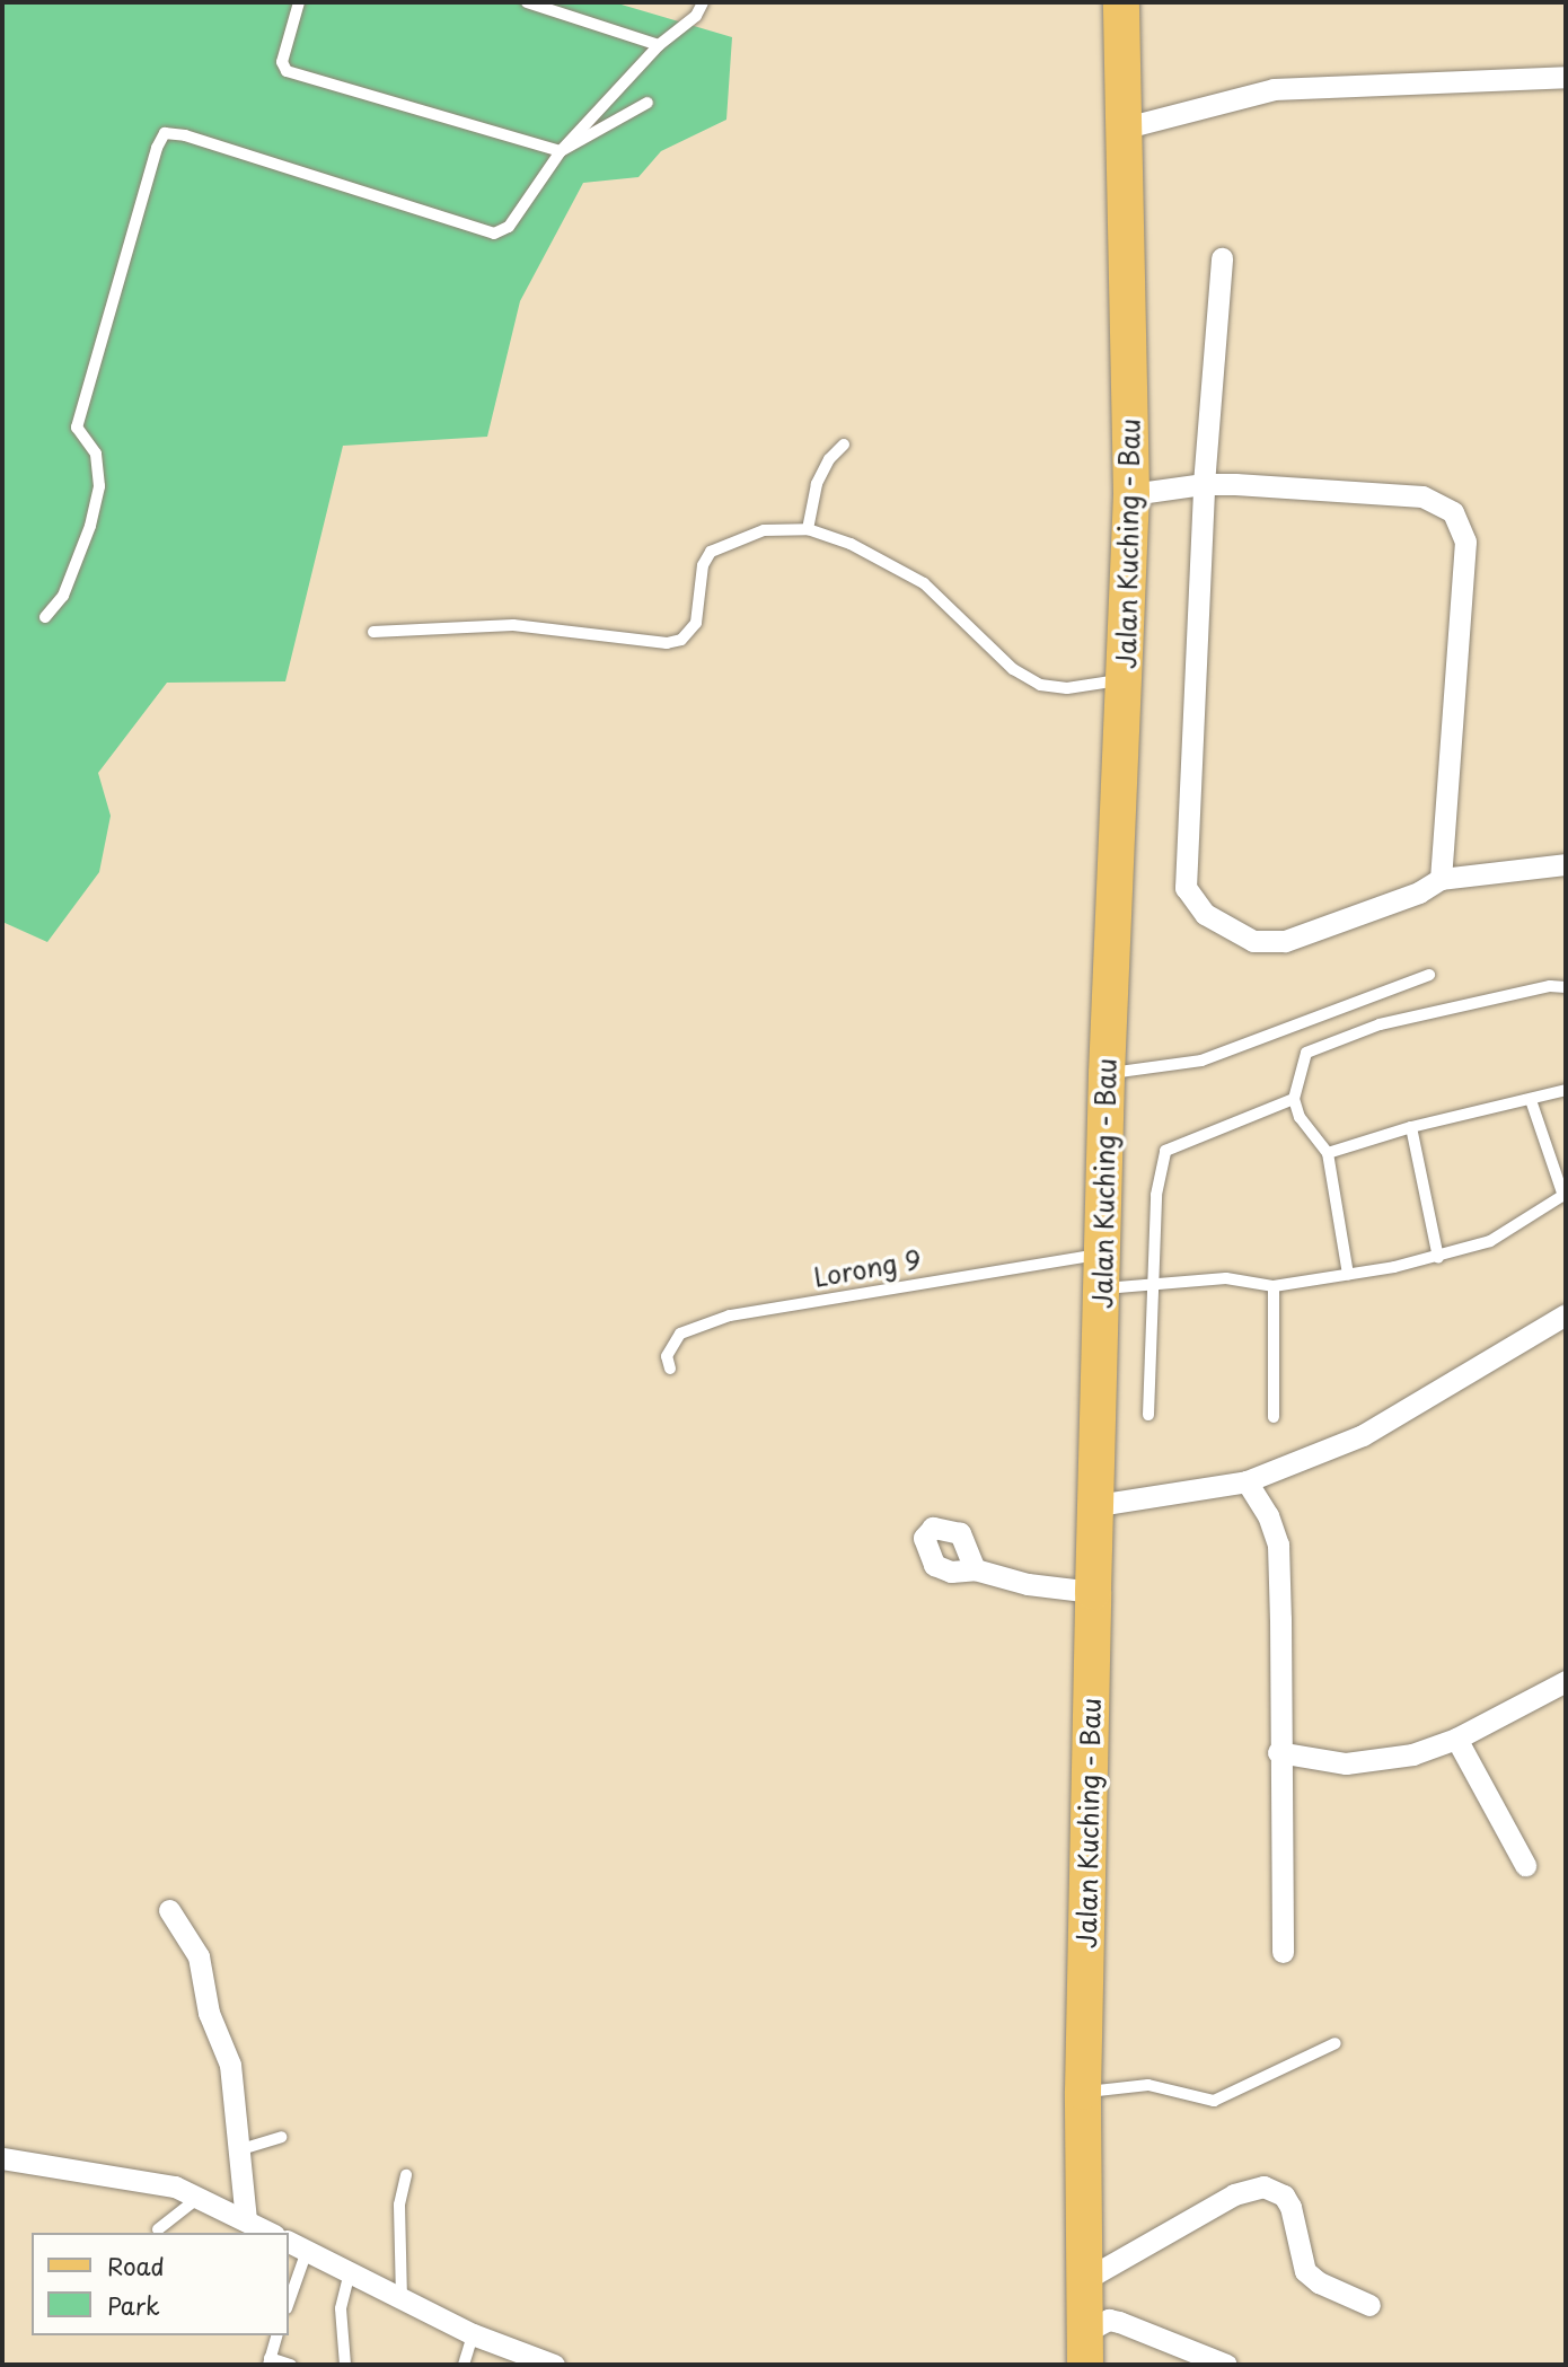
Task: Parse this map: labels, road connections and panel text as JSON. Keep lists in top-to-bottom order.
{
  "streets": {
    "main road": ["Jalan Kuching - Bau"],
    "lane": ["Lorong 9"]
  },
  "crossings": [
    ["Jalan Kuching - Bau", "Lorong 9"]
  ],
  "legend": ["Road", "Park"]
}
